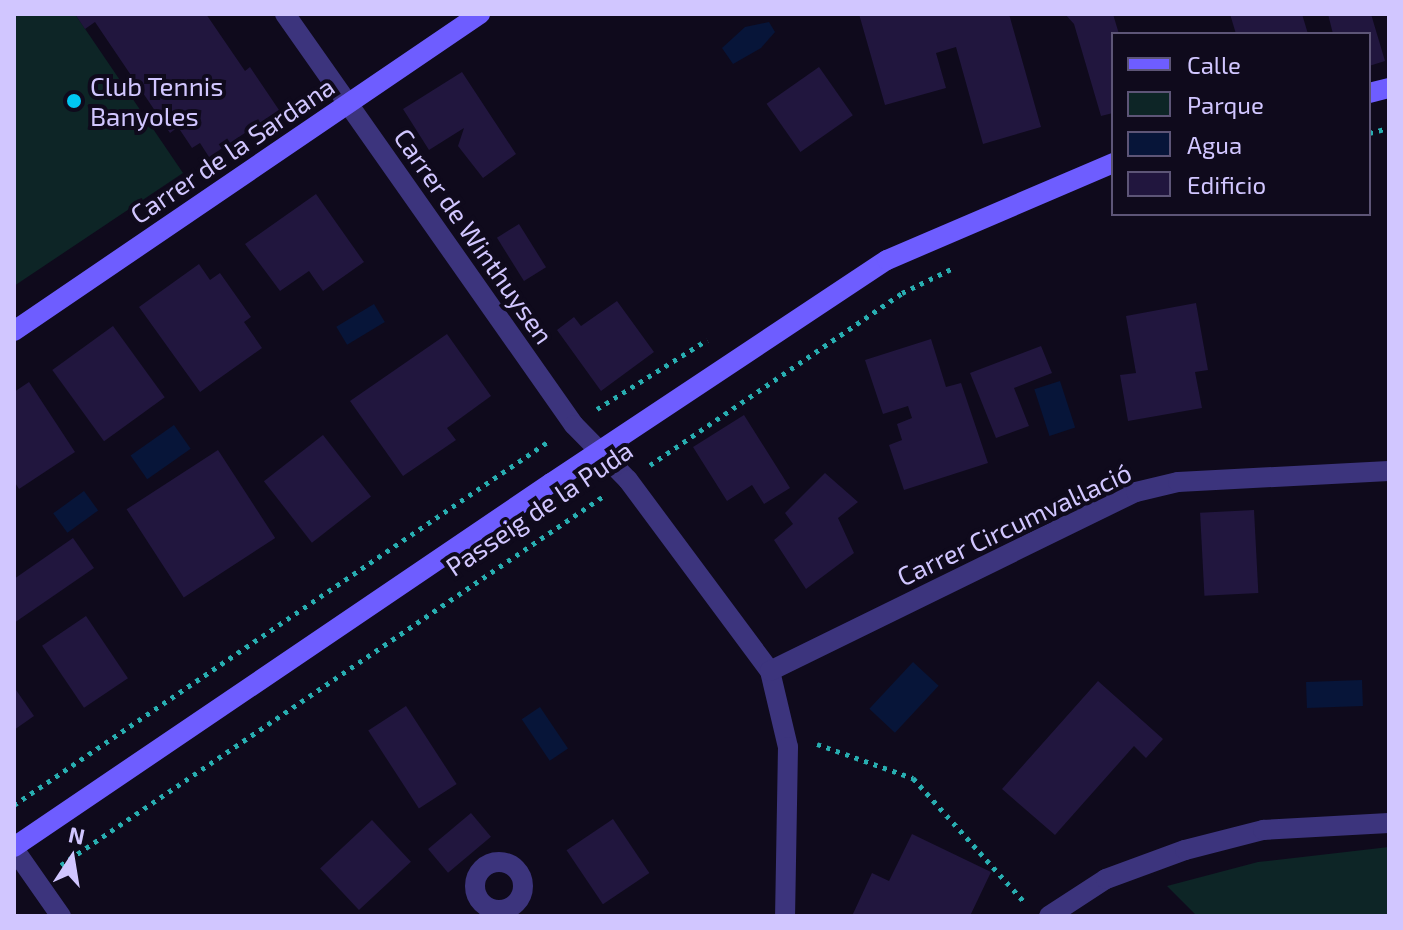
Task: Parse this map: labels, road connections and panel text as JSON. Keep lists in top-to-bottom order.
{
  "streets": {
    "main road": ["Carrer de la Sardana", "Passeig de la Puda"],
    "street": ["Carrer de Winthuysen", "Carrer Circumval·lació"]
  },
  "crossings": [
    ["Carrer de la Sardana", "Carrer de Winthuysen"],
    ["Carrer de Winthuysen", "Passeig de la Puda"],
    ["Carrer de Winthuysen", "Carrer Circumval·lació"]
  ],
  "places": ["Club Tennis Banyoles"],
  "legend": [
    "Calle",
    "Parque",
    "Agua",
    "Edificio"
  ],
  "north": "top"
}
